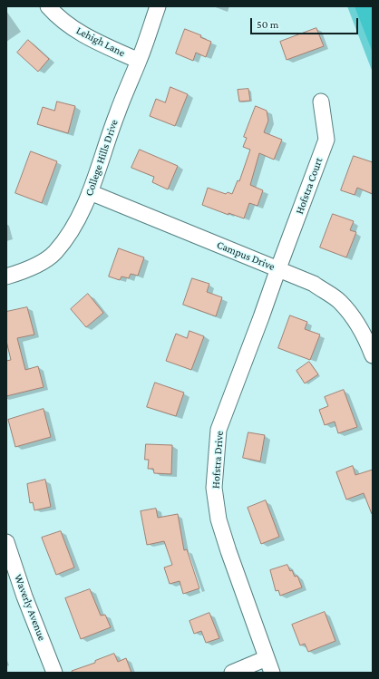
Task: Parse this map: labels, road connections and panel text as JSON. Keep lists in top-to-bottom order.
{
  "streets": {
    "street": [
      "Lehigh Lane",
      "College Hills Drive",
      "Hofstra Court",
      "Campus Drive",
      "Hofstra Drive",
      "Waverly Avenue"
    ]
  },
  "crossings": [
    ["Lehigh Lane", "College Hills Drive"],
    ["College Hills Drive", "Campus Drive"],
    ["Hofstra Court", "Campus Drive"],
    ["Hofstra Court", "Hofstra Drive"],
    ["Campus Drive", "Hofstra Drive"]
  ],
  "scale_bar": "50 m"
}
